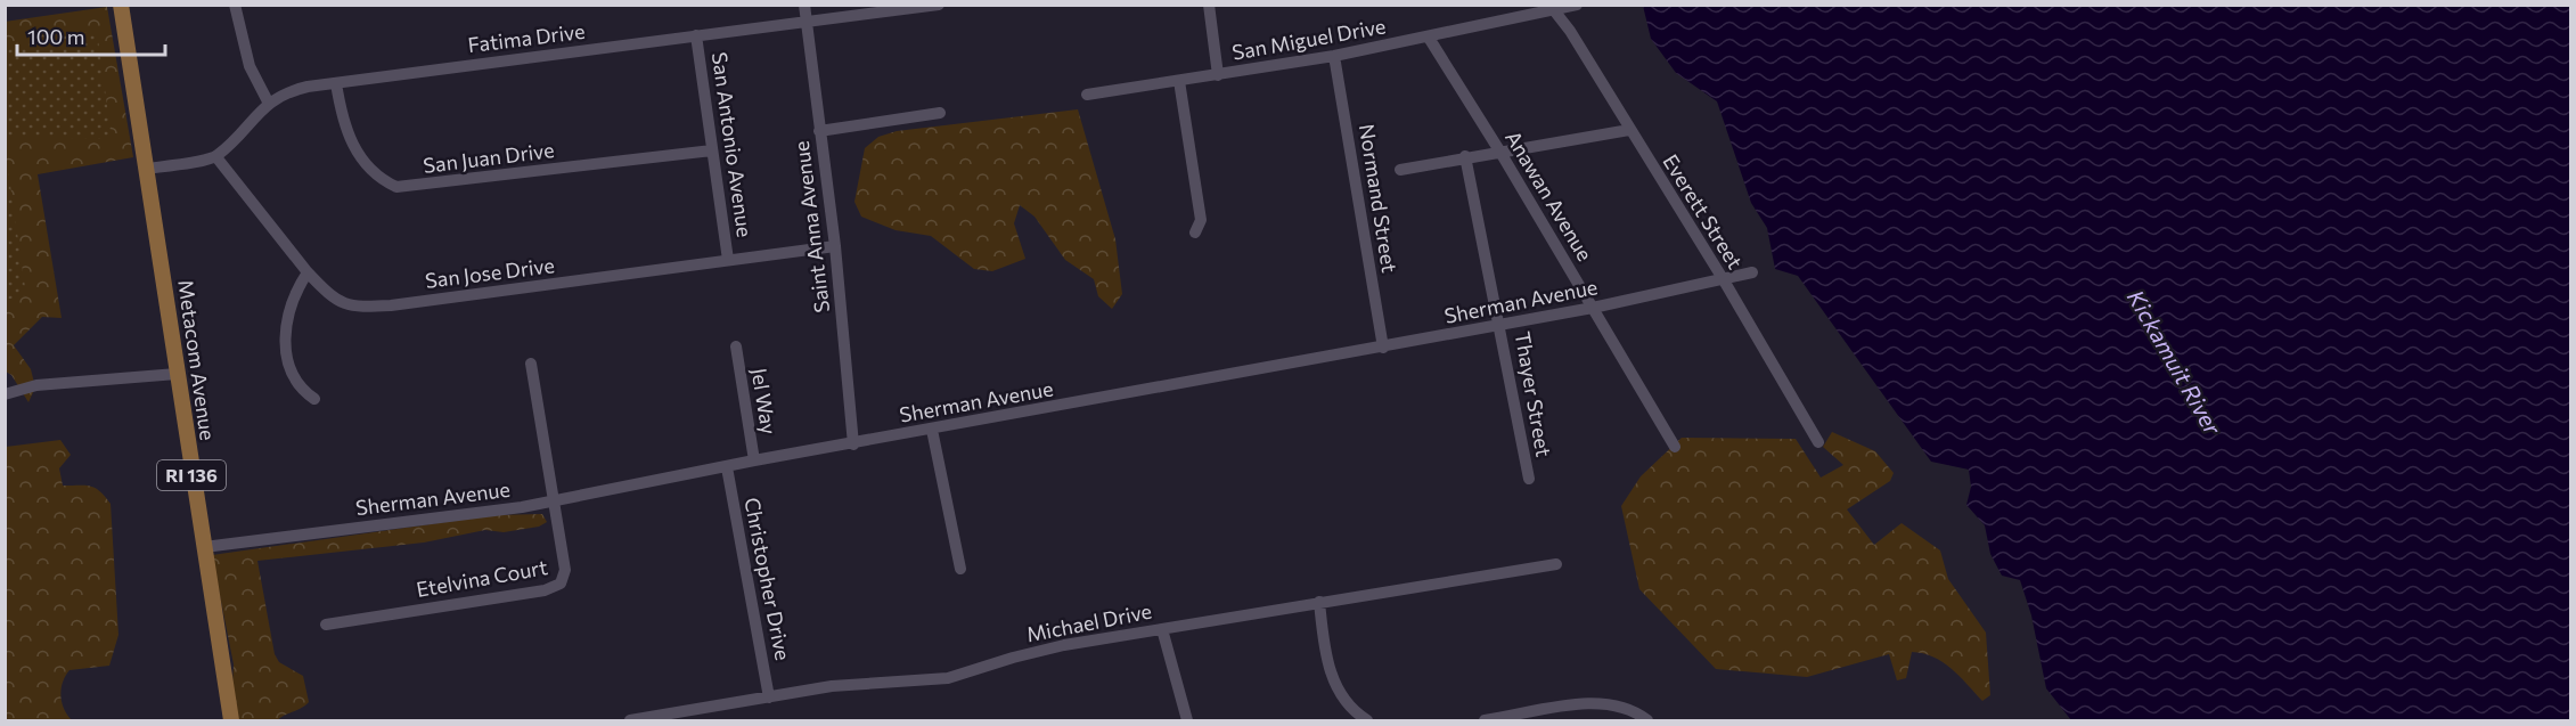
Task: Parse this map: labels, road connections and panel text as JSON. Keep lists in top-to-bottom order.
{
  "streets": {
    "main road": ["Metacom Avenue", "RI 136"],
    "street": [
      "Fatima Drive",
      "San Miguel Drive",
      "San Antonio Avenue",
      "San Juan Drive",
      "Anawan Avenue",
      "Normand Street",
      "Everett Street",
      "Saint Anna Avenue",
      "San Jose Drive",
      "Sherman Avenue",
      "Thayer Street",
      "Jel Way",
      "Etelvina Court",
      "Christopher Drive",
      "Michael Drive"
    ]
  },
  "crossings": [
    ["Fatima Drive", "San Antonio Avenue"],
    ["Fatima Drive", "San Juan Drive"],
    ["Fatima Drive", "Saint Anna Avenue"],
    ["Fatima Drive", "San Jose Drive"],
    ["San Miguel Drive", "Anawan Avenue"],
    ["San Miguel Drive", "Normand Street"],
    ["San Miguel Drive", "Everett Street"],
    ["San Antonio Avenue", "San Juan Drive"],
    ["San Antonio Avenue", "San Jose Drive"],
    ["Anawan Avenue", "Sherman Avenue"],
    ["Normand Street", "Sherman Avenue"],
    ["Everett Street", "Sherman Avenue"],
    ["Saint Anna Avenue", "San Jose Drive"],
    ["Saint Anna Avenue", "Sherman Avenue"],
    ["Sherman Avenue", "Metacom Avenue"],
    ["Sherman Avenue", "Thayer Street"],
    ["Sherman Avenue", "Jel Way"],
    ["Sherman Avenue", "Etelvina Court"],
    ["Sherman Avenue", "Christopher Drive"],
    ["Christopher Drive", "Michael Drive"]
  ],
  "water": ["Kickamuit River"],
  "scale_bar": "100 m"
}
